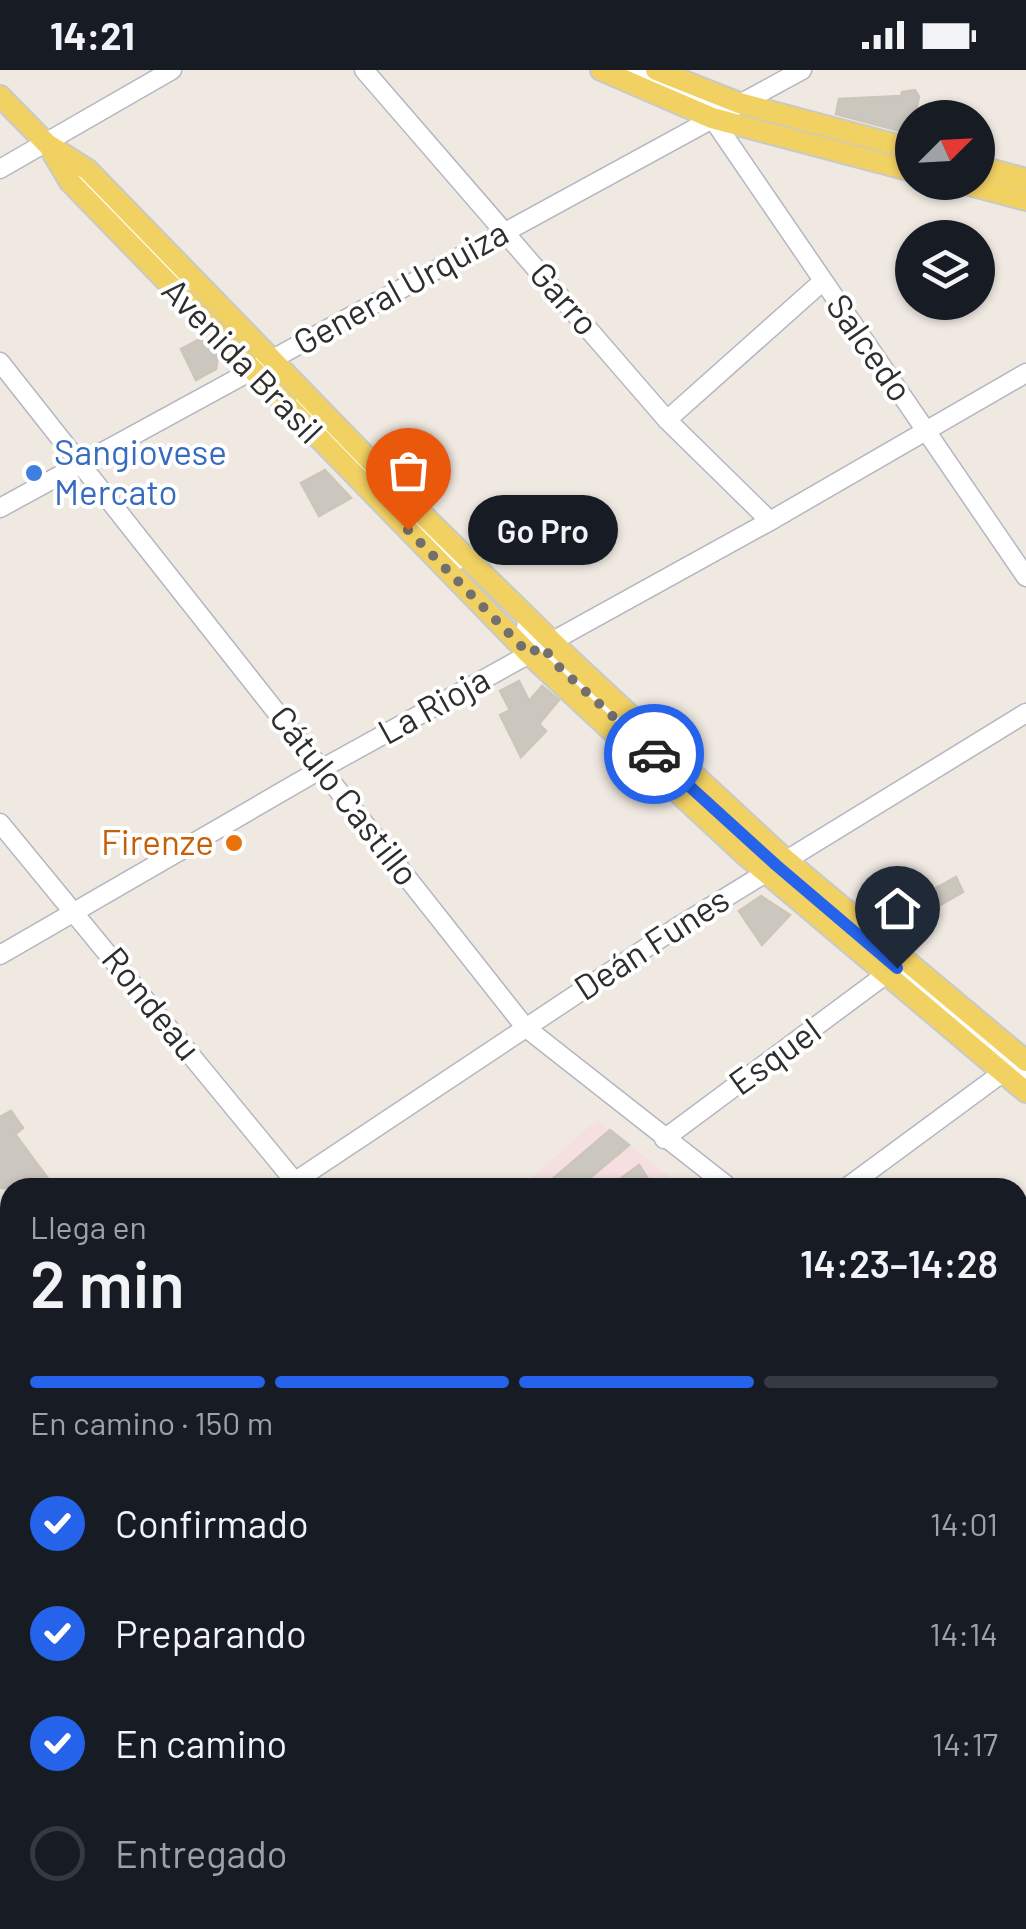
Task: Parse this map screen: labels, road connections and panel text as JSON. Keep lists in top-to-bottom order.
{
  "streets": {
    "main road": ["Avenida Brasil"],
    "street": [
      "General Urquiza",
      "Garro",
      "Salcedo",
      "La Rioja",
      "Cátulo Castillo",
      "Deán Funes",
      "Rondeau",
      "Esquel"
    ]
  },
  "crossings": [
    ["General Urquiza", "Garro"],
    ["General Urquiza", "Salcedo"],
    ["General Urquiza", "Avenida Brasil"],
    ["General Urquiza", "Cátulo Castillo"],
    ["Garro", "La Rioja"],
    ["Salcedo", "La Rioja"],
    ["Avenida Brasil", "La Rioja"],
    ["Avenida Brasil", "Deán Funes"],
    ["Avenida Brasil", "Esquel"],
    ["La Rioja", "Cátulo Castillo"],
    ["La Rioja", "Rondeau"],
    ["Cátulo Castillo", "Deán Funes"],
    ["Cátulo Castillo", "Esquel"]
  ],
  "places": ["Sangiovese Mercato", "Go Pro", "Firenze"],
  "north": "top right",
  "page": {
    "status": "14:21",
    "bubble": "Go Pro",
    "heading": ["2 min", "Llega en", "14:23–14:28"],
    "bar": "En camino · 150 m",
    "list": [
      ["Confirmado", "14:01"],
      ["Preparando", "14:14"],
      ["En camino", "14:17"],
      "Entregado"
    ]
  }
}
